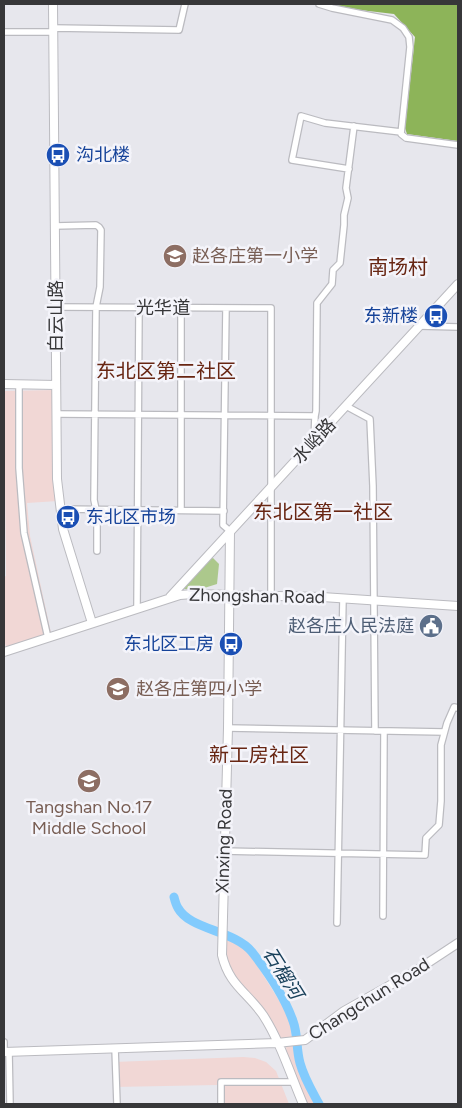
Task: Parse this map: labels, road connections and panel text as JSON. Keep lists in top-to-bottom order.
{
  "streets": {
    "street": [
      "光华道",
      "白云山路",
      "水峪路",
      "Zhongshan Road",
      "Xinxing Road",
      "Changchun Road"
    ]
  },
  "crossings": [
    ["光华道", "白云山路"],
    ["白云山路", "Zhongshan Road"],
    ["水峪路", "Zhongshan Road"],
    ["水峪路", "Xinxing Road"],
    ["Zhongshan Road", "Xinxing Road"],
    ["Xinxing Road", "Changchun Road"]
  ],
  "districts": [
    "南场村",
    "东北区第二社区",
    "东北区第一社区",
    "新工房社区"
  ],
  "water": ["石榴河"],
  "places": {
    "bus stop": [
      "沟北楼",
      "东新楼",
      "东北区市场",
      "东北区工房"
    ],
    "school or university": ["赵各庄第一小学", "赵各庄第四小学", "Tangshan No.17 Middle School"],
    "public building": ["赵各庄人民法庭"]
  }
}
